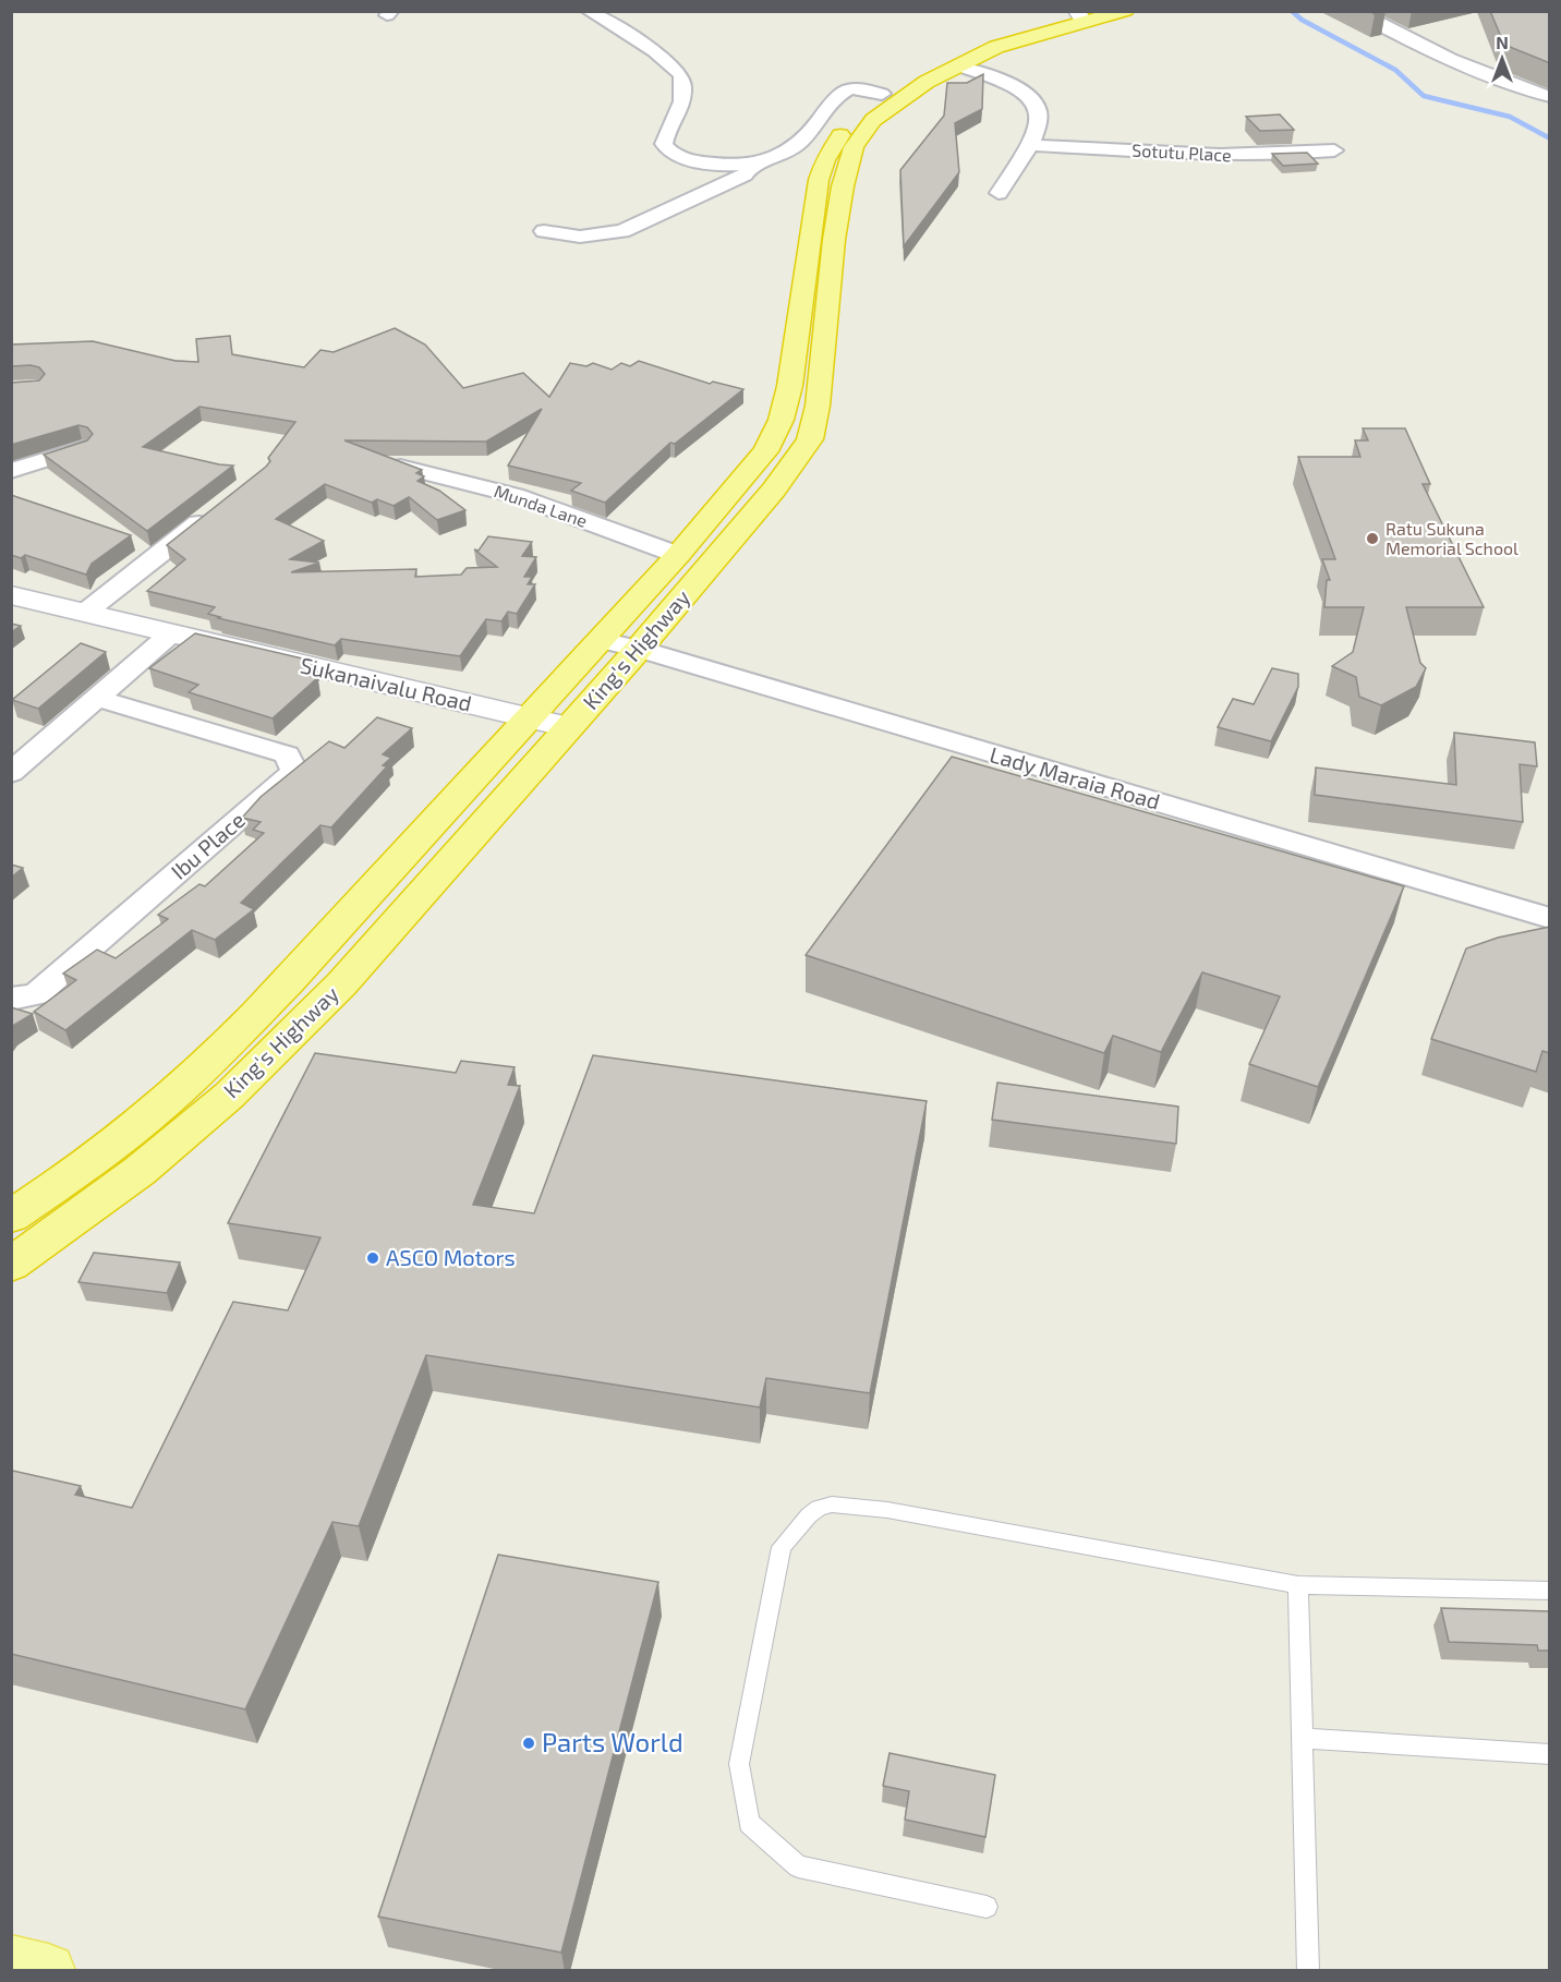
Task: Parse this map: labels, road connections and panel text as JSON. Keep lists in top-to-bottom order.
{
  "streets": {
    "highway": ["King's Highway"],
    "main road": ["Sukanaivalu Road"],
    "street": [
      "Sotutu Place",
      "Munda Lane",
      "Lady Maraia Road",
      "Ibu Place"
    ]
  },
  "crossings": [
    ["Munda Lane", "King's Highway"],
    ["King's Highway", "Sukanaivalu Road"],
    ["King's Highway", "Lady Maraia Road"]
  ],
  "places": ["Ratu Sukuna Memorial School", "ASCO Motors", "Parts World"],
  "north": "top"
}
